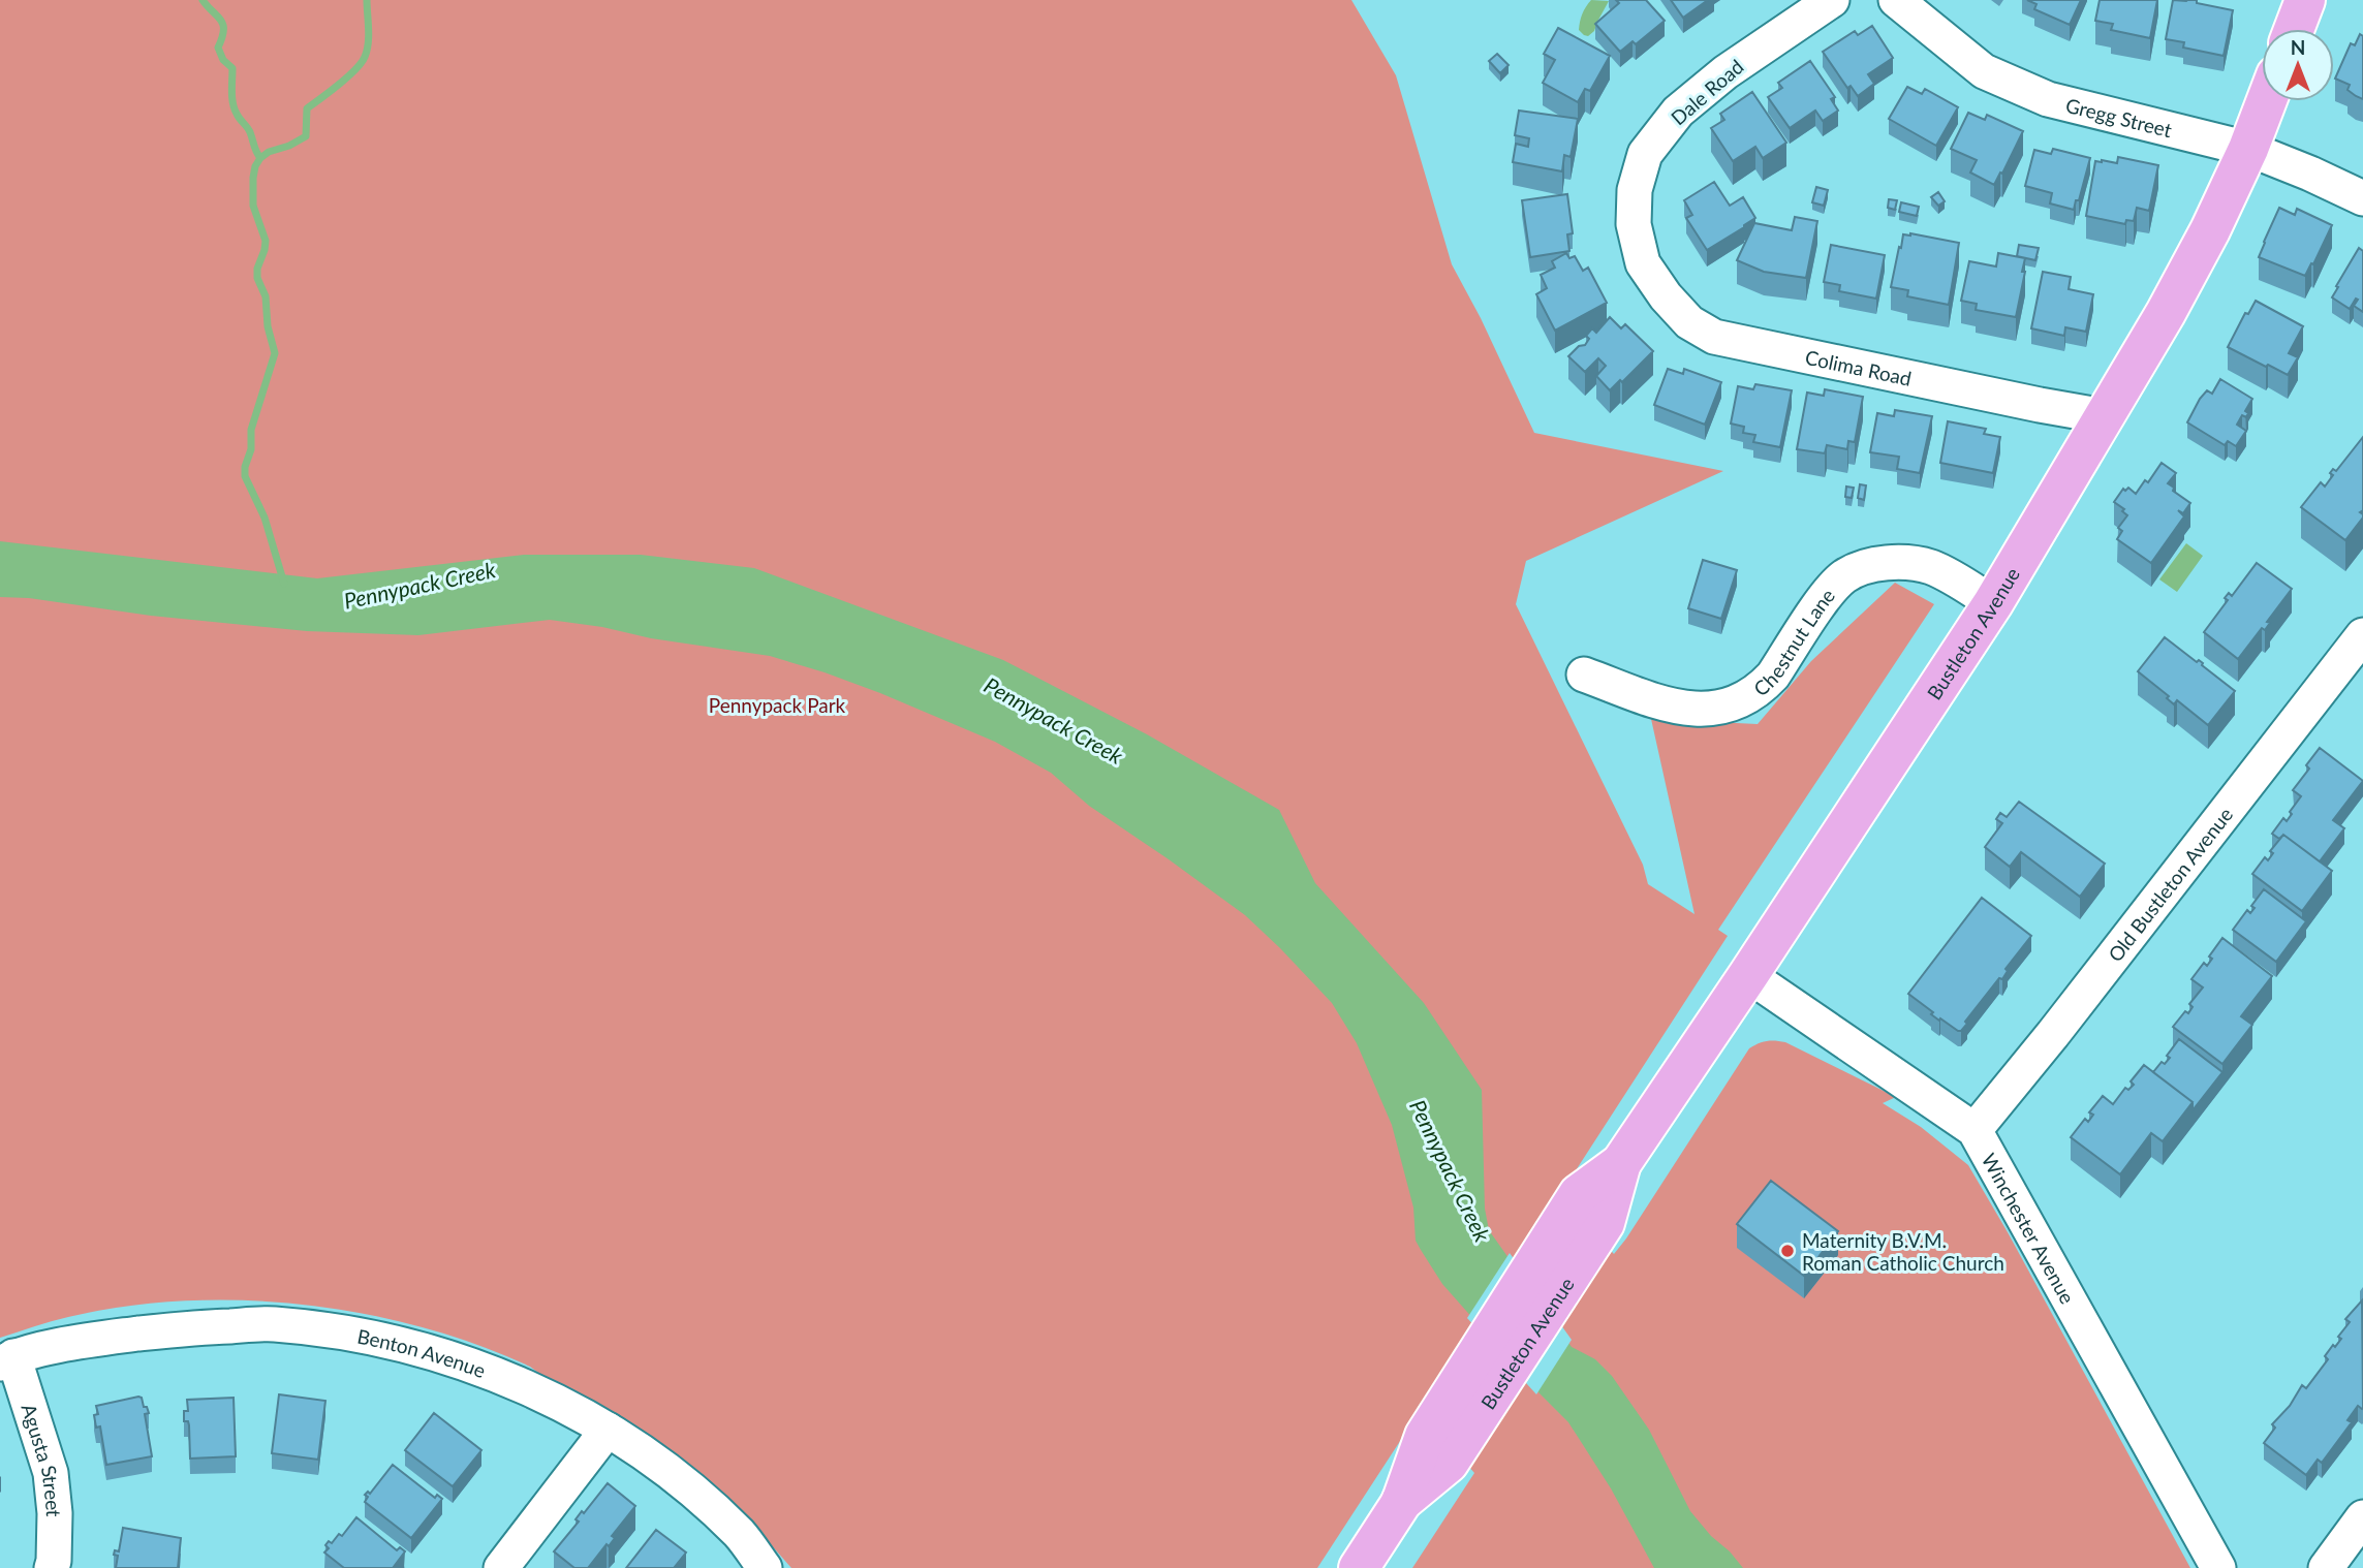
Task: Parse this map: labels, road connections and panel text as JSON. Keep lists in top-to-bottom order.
{
  "streets": {
    "main road": ["Bustleton Avenue"],
    "street": [
      "Dale Road",
      "Gregg Street",
      "Colima Road",
      "Chestnut Lane",
      "Old Bustleton Avenue",
      "Winchester Avenue",
      "Benton Avenue",
      "Agusta Street"
    ]
  },
  "crossings": [
    ["Dale Road", "Colima Road"],
    ["Gregg Street", "Bustleton Avenue"],
    ["Colima Road", "Bustleton Avenue"],
    ["Bustleton Avenue", "Chestnut Lane"],
    ["Bustleton Avenue", "Winchester Avenue"],
    ["Old Bustleton Avenue", "Winchester Avenue"],
    ["Benton Avenue", "Agusta Street"]
  ],
  "water": ["Pennypack Creek"],
  "parks": ["Pennypack Park"],
  "places": ["Maternity B.V.M. Roman Catholic Church"],
  "north": "top"
}
